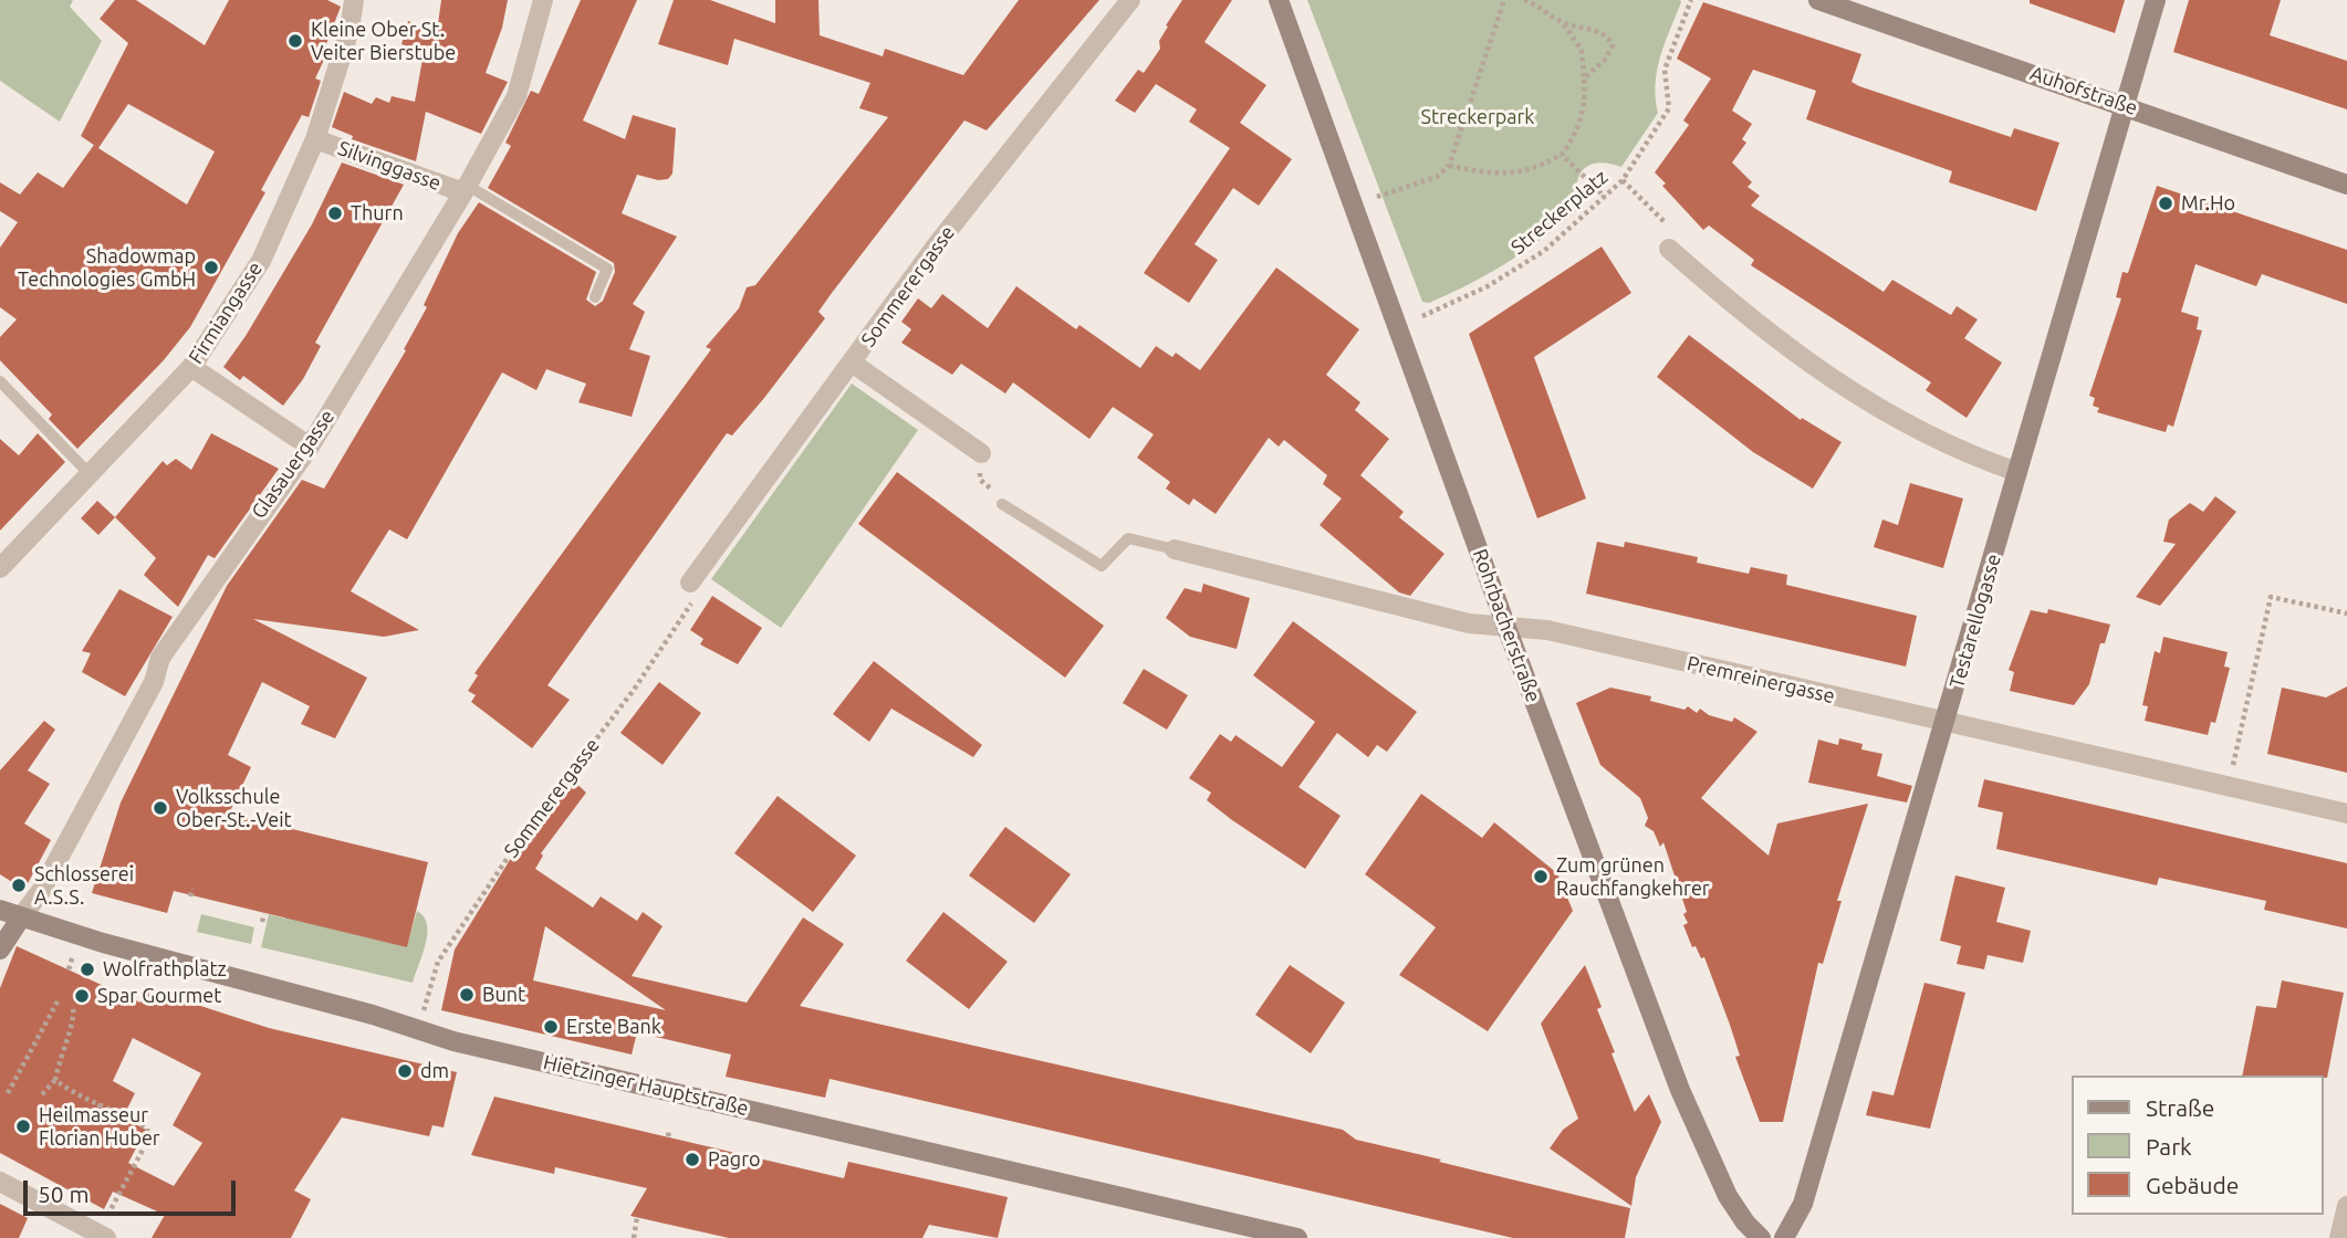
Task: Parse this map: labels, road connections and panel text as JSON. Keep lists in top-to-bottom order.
{
  "streets": {
    "street": [
      "Auhofstraße",
      "Silvinggasse",
      "Sommerergasse",
      "Firmiangasse",
      "Glasauergasse",
      "Testarellogasse",
      "Rohrbacherstraße",
      "Premreinergasse",
      "Hietzinger Hauptstraße"
    ],
    "path": ["Streckerplatz"]
  },
  "crossings": [
    ["Auhofstraße", "Testarellogasse"],
    ["Silvinggasse", "Firmiangasse"],
    ["Silvinggasse", "Glasauergasse"],
    ["Sommerergasse", "Hietzinger Hauptstraße"],
    ["Glasauergasse", "Hietzinger Hauptstraße"],
    ["Testarellogasse", "Premreinergasse"],
    ["Rohrbacherstraße", "Premreinergasse"]
  ],
  "parks": ["Streckerpark"],
  "places": [
    "Kleine Ober St. Veiter Bierstube",
    "Mr.Ho",
    "Thurn",
    "Shadowmap Technologies GmbH",
    "Volksschule Ober-St.-Veit",
    "Zum grünen Rauchfangkehrer",
    "Schlosserei A.S.S.",
    "Wolfrathplatz",
    "Bunt",
    "Spar Gourmet",
    "Erste Bank",
    "dm",
    "Heilmasseur Florian Huber",
    "Pagro"
  ],
  "legend": ["Straße", "Park", "Gebäude"],
  "scale_bar": "50 m"
}
